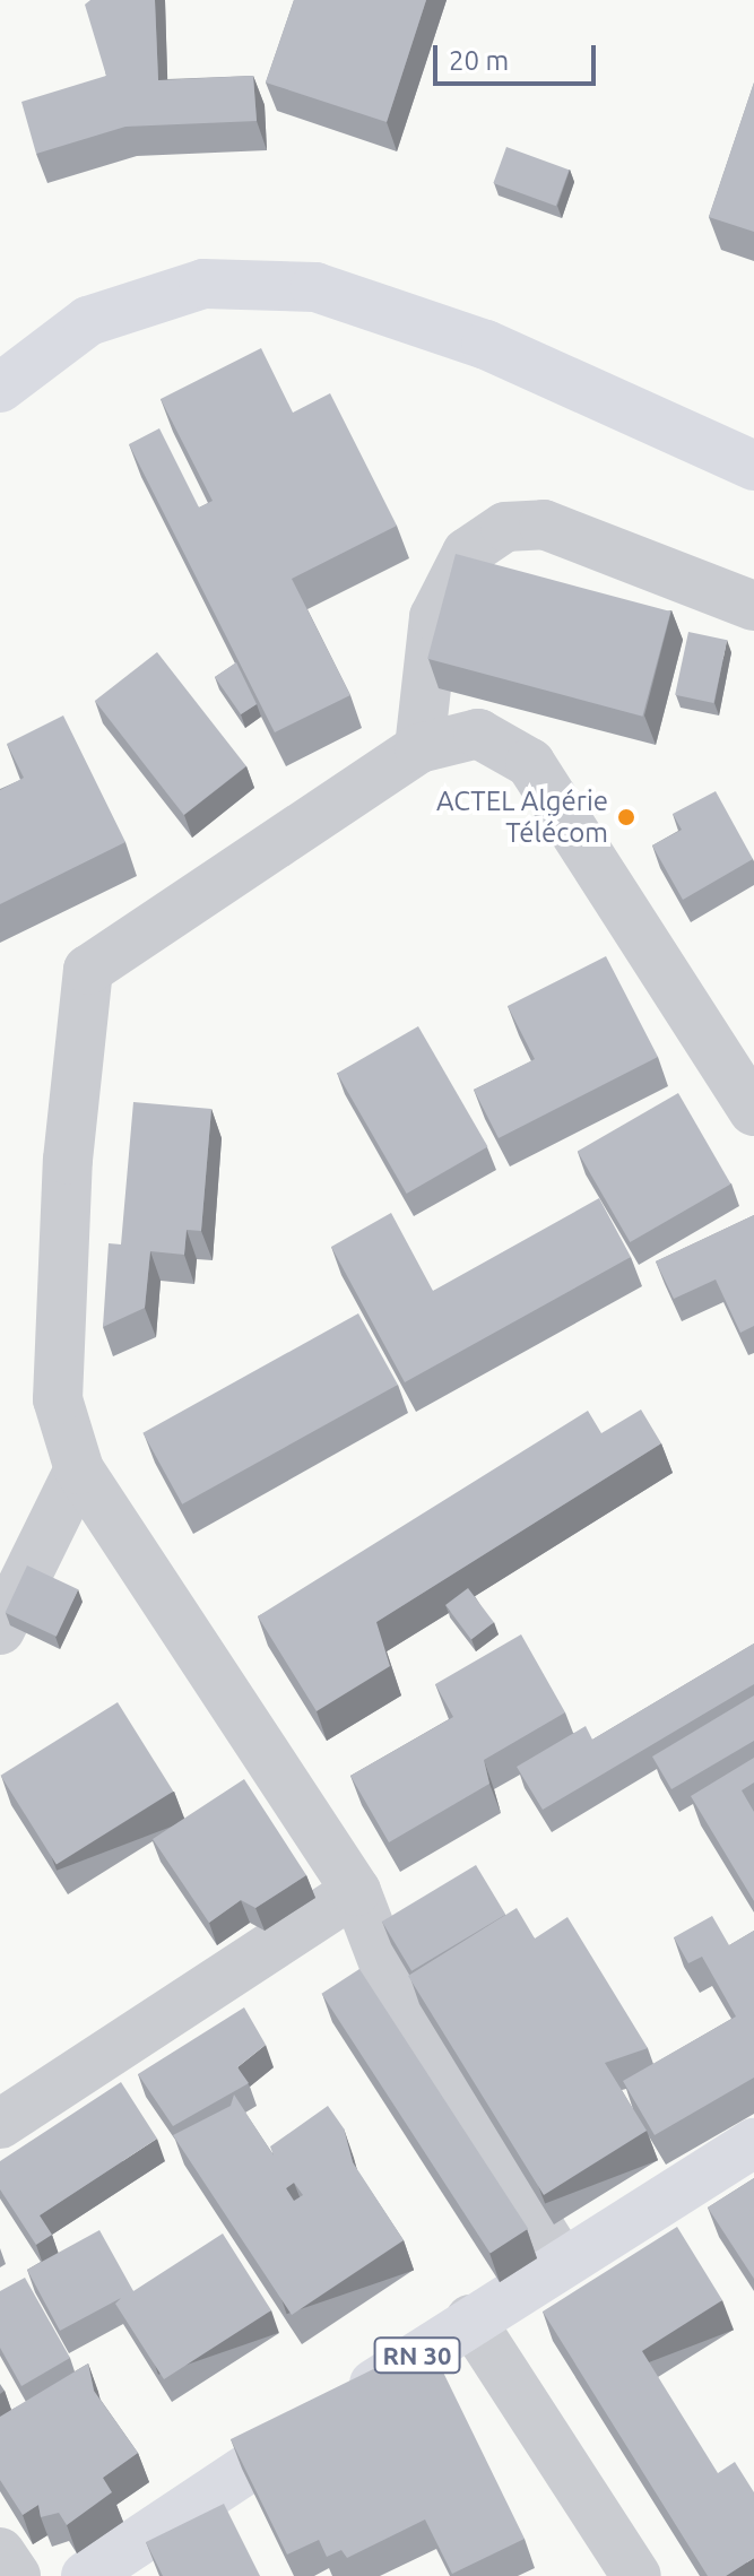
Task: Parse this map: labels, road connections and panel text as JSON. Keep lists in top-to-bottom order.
{
  "streets": {
    "street": ["RN 30"]
  },
  "places": ["ACTEL Algérie Télécom"],
  "scale_bar": "20 m"
}
